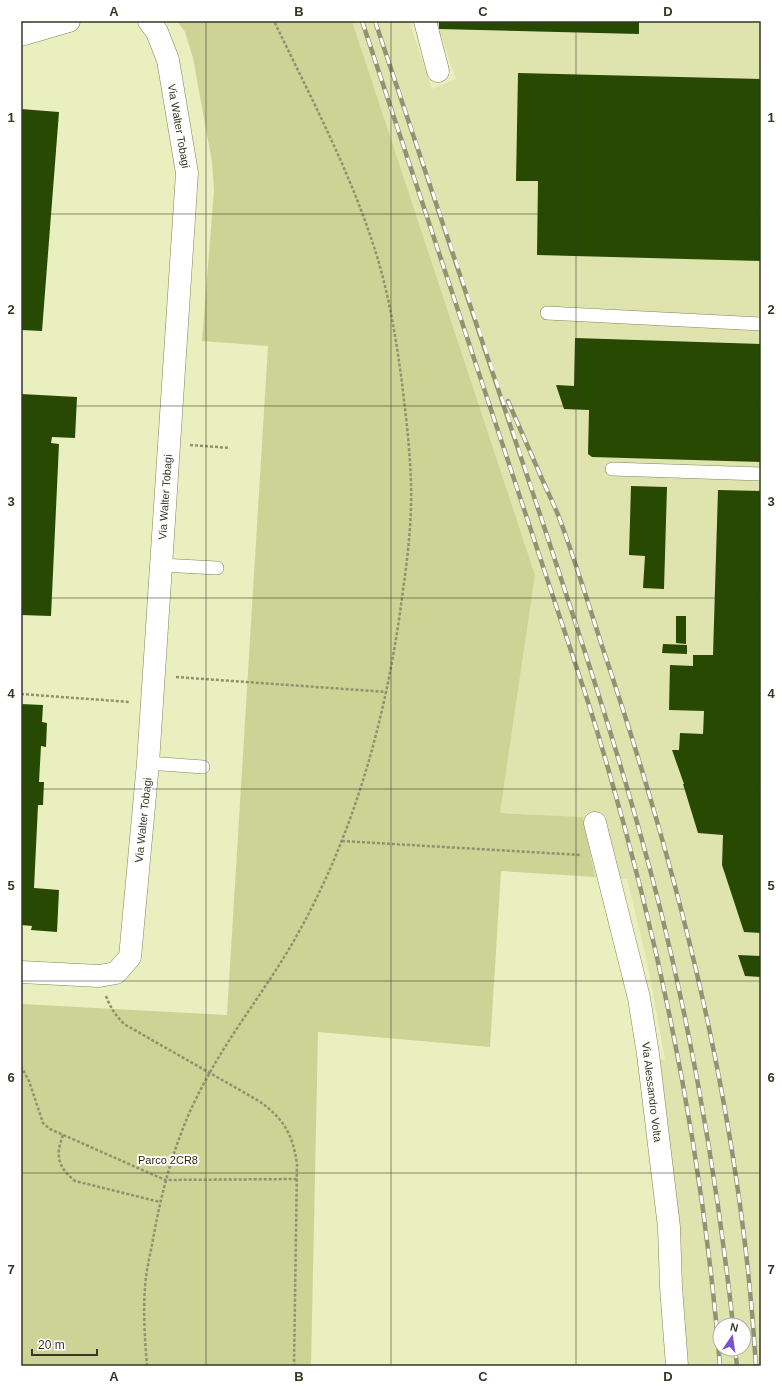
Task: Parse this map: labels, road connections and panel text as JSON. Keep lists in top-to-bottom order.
{
  "streets": {
    "street": ["Via Walter Tobagi", "Via Alessandro Volta"]
  },
  "parks": ["Parco 2CR8"],
  "scale_bar": "20 m",
  "north": "top",
  "grid": {
    "columns": [
      "A",
      "B",
      "C",
      "D"
    ],
    "rows": [
      "1",
      "2",
      "3",
      "4",
      "5",
      "6",
      "7"
    ]
  }
}
